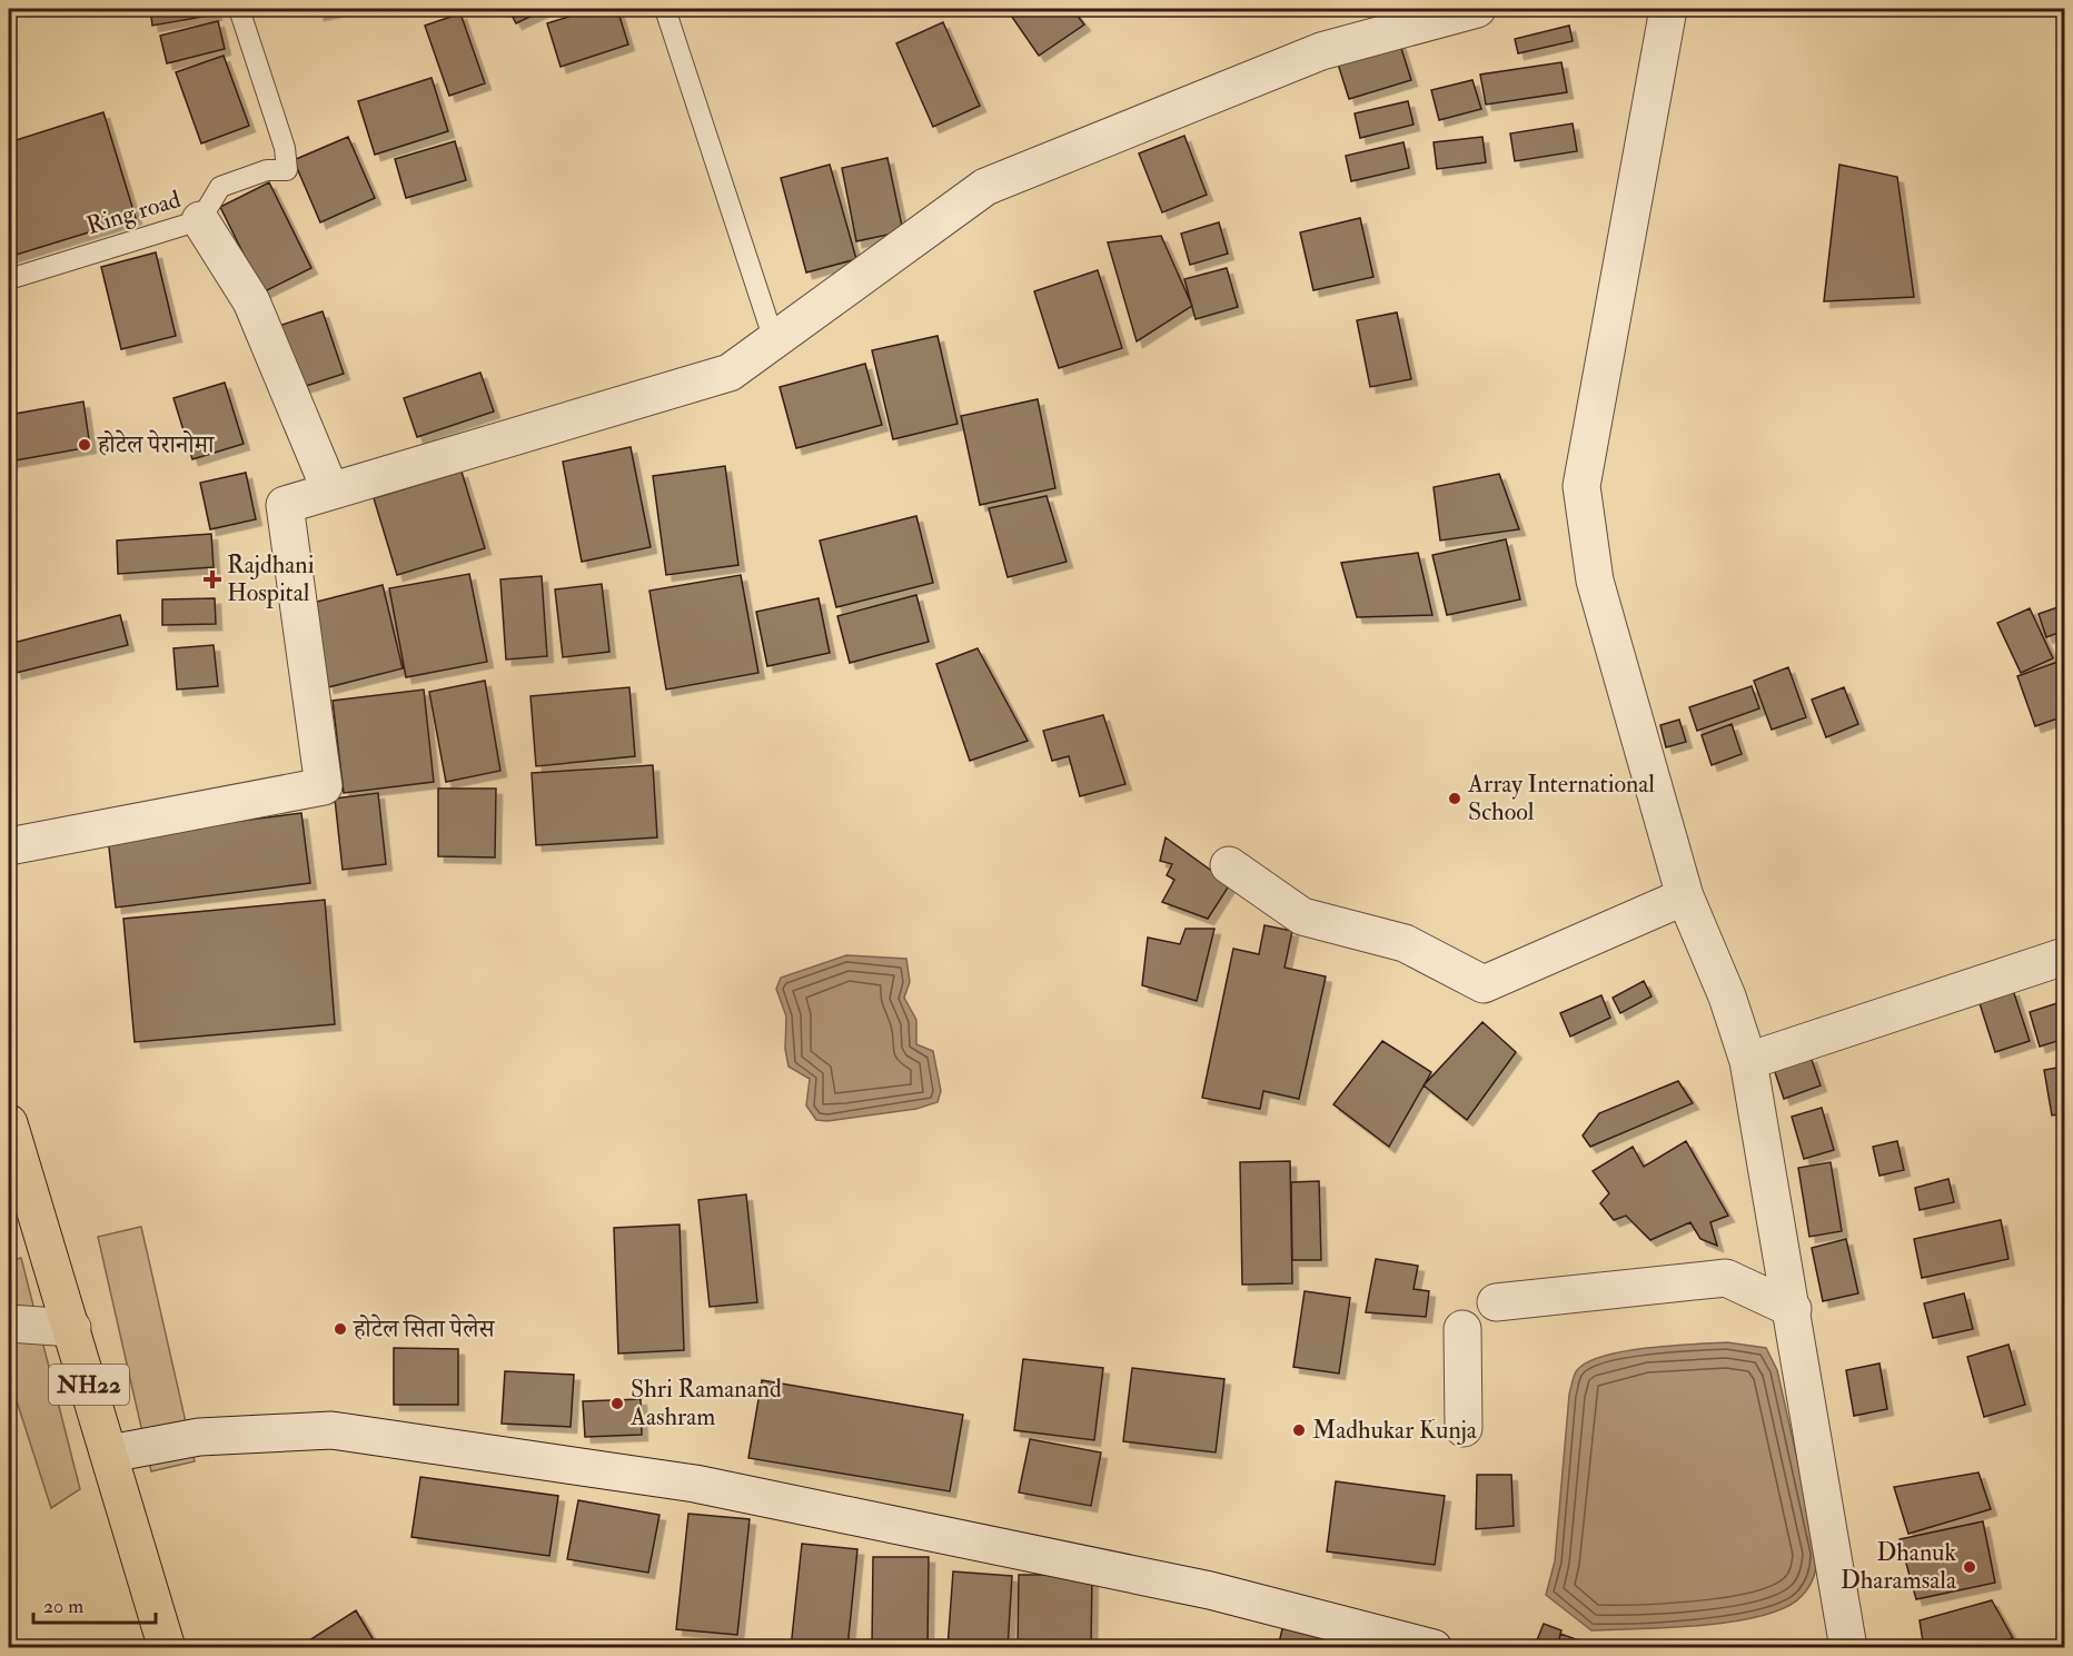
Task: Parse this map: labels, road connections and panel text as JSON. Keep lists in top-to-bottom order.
{
  "streets": {
    "highway": ["NH22"],
    "lane": ["Ring road"]
  },
  "places": {
    "other": [
      "होटेल पेरानोमा",
      "Array International School",
      "होटेल सिता पेलेस",
      "Shri Ramanand Aashram",
      "Madhukar Kunja",
      "Dhanuk Dharamsala"
    ],
    "health": ["Rajdhani Hospital"]
  },
  "scale_bar": "20 m"
}
